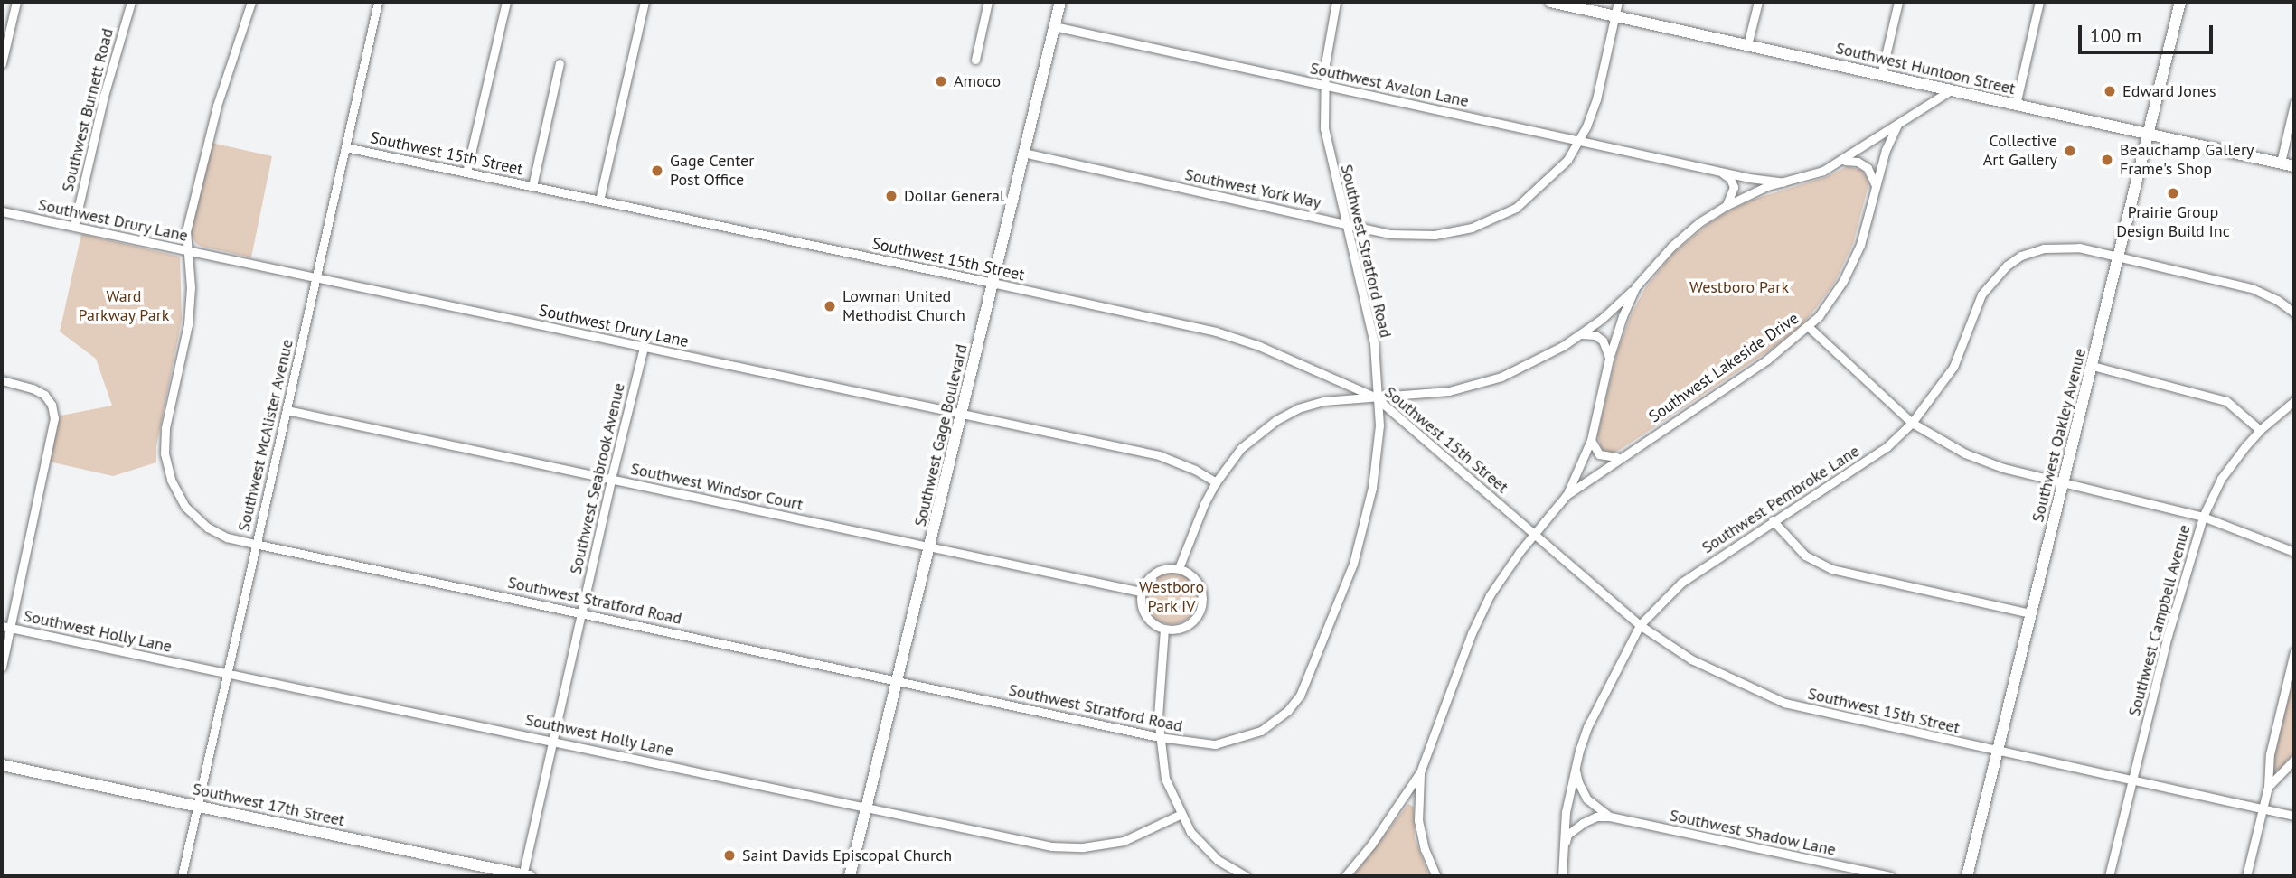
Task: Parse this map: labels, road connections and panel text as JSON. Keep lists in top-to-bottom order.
{
  "streets": {
    "main road": [
      "Southwest Huntoon Street",
      "Southwest Gage Boulevard",
      "Southwest Oakley Avenue",
      "Southwest 17th Street"
    ],
    "street": [
      "Southwest Avalon Lane",
      "Southwest Burnett Road",
      "Southwest 15th Street",
      "Southwest York Way",
      "Southwest Drury Lane",
      "Southwest Stratford Road",
      "Southwest Lakeside Drive",
      "Southwest McAlister Avenue",
      "Southwest Seabrook Avenue",
      "Southwest Windsor Court",
      "Southwest Pembroke Lane",
      "Southwest Campbell Avenue",
      "Southwest Holly Lane",
      "Southwest Shadow Lane"
    ]
  },
  "crossings": [
    ["Southwest Huntoon Street", "Southwest York Way"],
    ["Southwest Huntoon Street", "Southwest Lakeside Drive"],
    ["Southwest Huntoon Street", "Southwest Oakley Avenue"],
    ["Southwest Avalon Lane", "Southwest York Way"],
    ["Southwest Avalon Lane", "Southwest Stratford Road"],
    ["Southwest Avalon Lane", "Southwest Lakeside Drive"],
    ["Southwest Avalon Lane", "Southwest Gage Boulevard"],
    ["Southwest Burnett Road", "Southwest Drury Lane"],
    ["Southwest 15th Street", "Southwest Stratford Road"],
    ["Southwest 15th Street", "Southwest Lakeside Drive"],
    ["Southwest 15th Street", "Southwest McAlister Avenue"],
    ["Southwest 15th Street", "Southwest Gage Boulevard"],
    ["Southwest 15th Street", "Southwest Oakley Avenue"],
    ["Southwest 15th Street", "Southwest Pembroke Lane"],
    ["Southwest 15th Street", "Southwest Campbell Avenue"],
    ["Southwest York Way", "Southwest Stratford Road"],
    ["Southwest York Way", "Southwest Gage Boulevard"],
    ["Southwest Drury Lane", "Southwest Stratford Road"],
    ["Southwest Drury Lane", "Southwest McAlister Avenue"],
    ["Southwest Drury Lane", "Southwest Gage Boulevard"],
    ["Southwest Drury Lane", "Southwest Seabrook Avenue"],
    ["Southwest Stratford Road", "Southwest McAlister Avenue"],
    ["Southwest Stratford Road", "Southwest Gage Boulevard"],
    ["Southwest Stratford Road", "Southwest Seabrook Avenue"],
    ["Southwest McAlister Avenue", "Southwest Windsor Court"],
    ["Southwest McAlister Avenue", "Southwest Holly Lane"],
    ["Southwest McAlister Avenue", "Southwest 17th Street"],
    ["Southwest Gage Boulevard", "Southwest Windsor Court"],
    ["Southwest Gage Boulevard", "Southwest Holly Lane"],
    ["Southwest Oakley Avenue", "Southwest Pembroke Lane"],
    ["Southwest Seabrook Avenue", "Southwest Windsor Court"],
    ["Southwest Seabrook Avenue", "Southwest Holly Lane"],
    ["Southwest Seabrook Avenue", "Southwest 17th Street"],
    ["Southwest Pembroke Lane", "Southwest Shadow Lane"]
  ],
  "parks": ["Westboro Park", "Ward Parkway Park", "Westboro Park IV"],
  "places": [
    "Amoco",
    "Edward Jones",
    "Collective Art Gallery",
    "Beauchamp Gallery Frame's Shop",
    "Gage Center Post Office",
    "Prairie Group Design Build Inc",
    "Dollar General",
    "Lowman United Methodist Church",
    "Saint Davids Episcopal Church"
  ],
  "scale_bar": "100 m"
}
